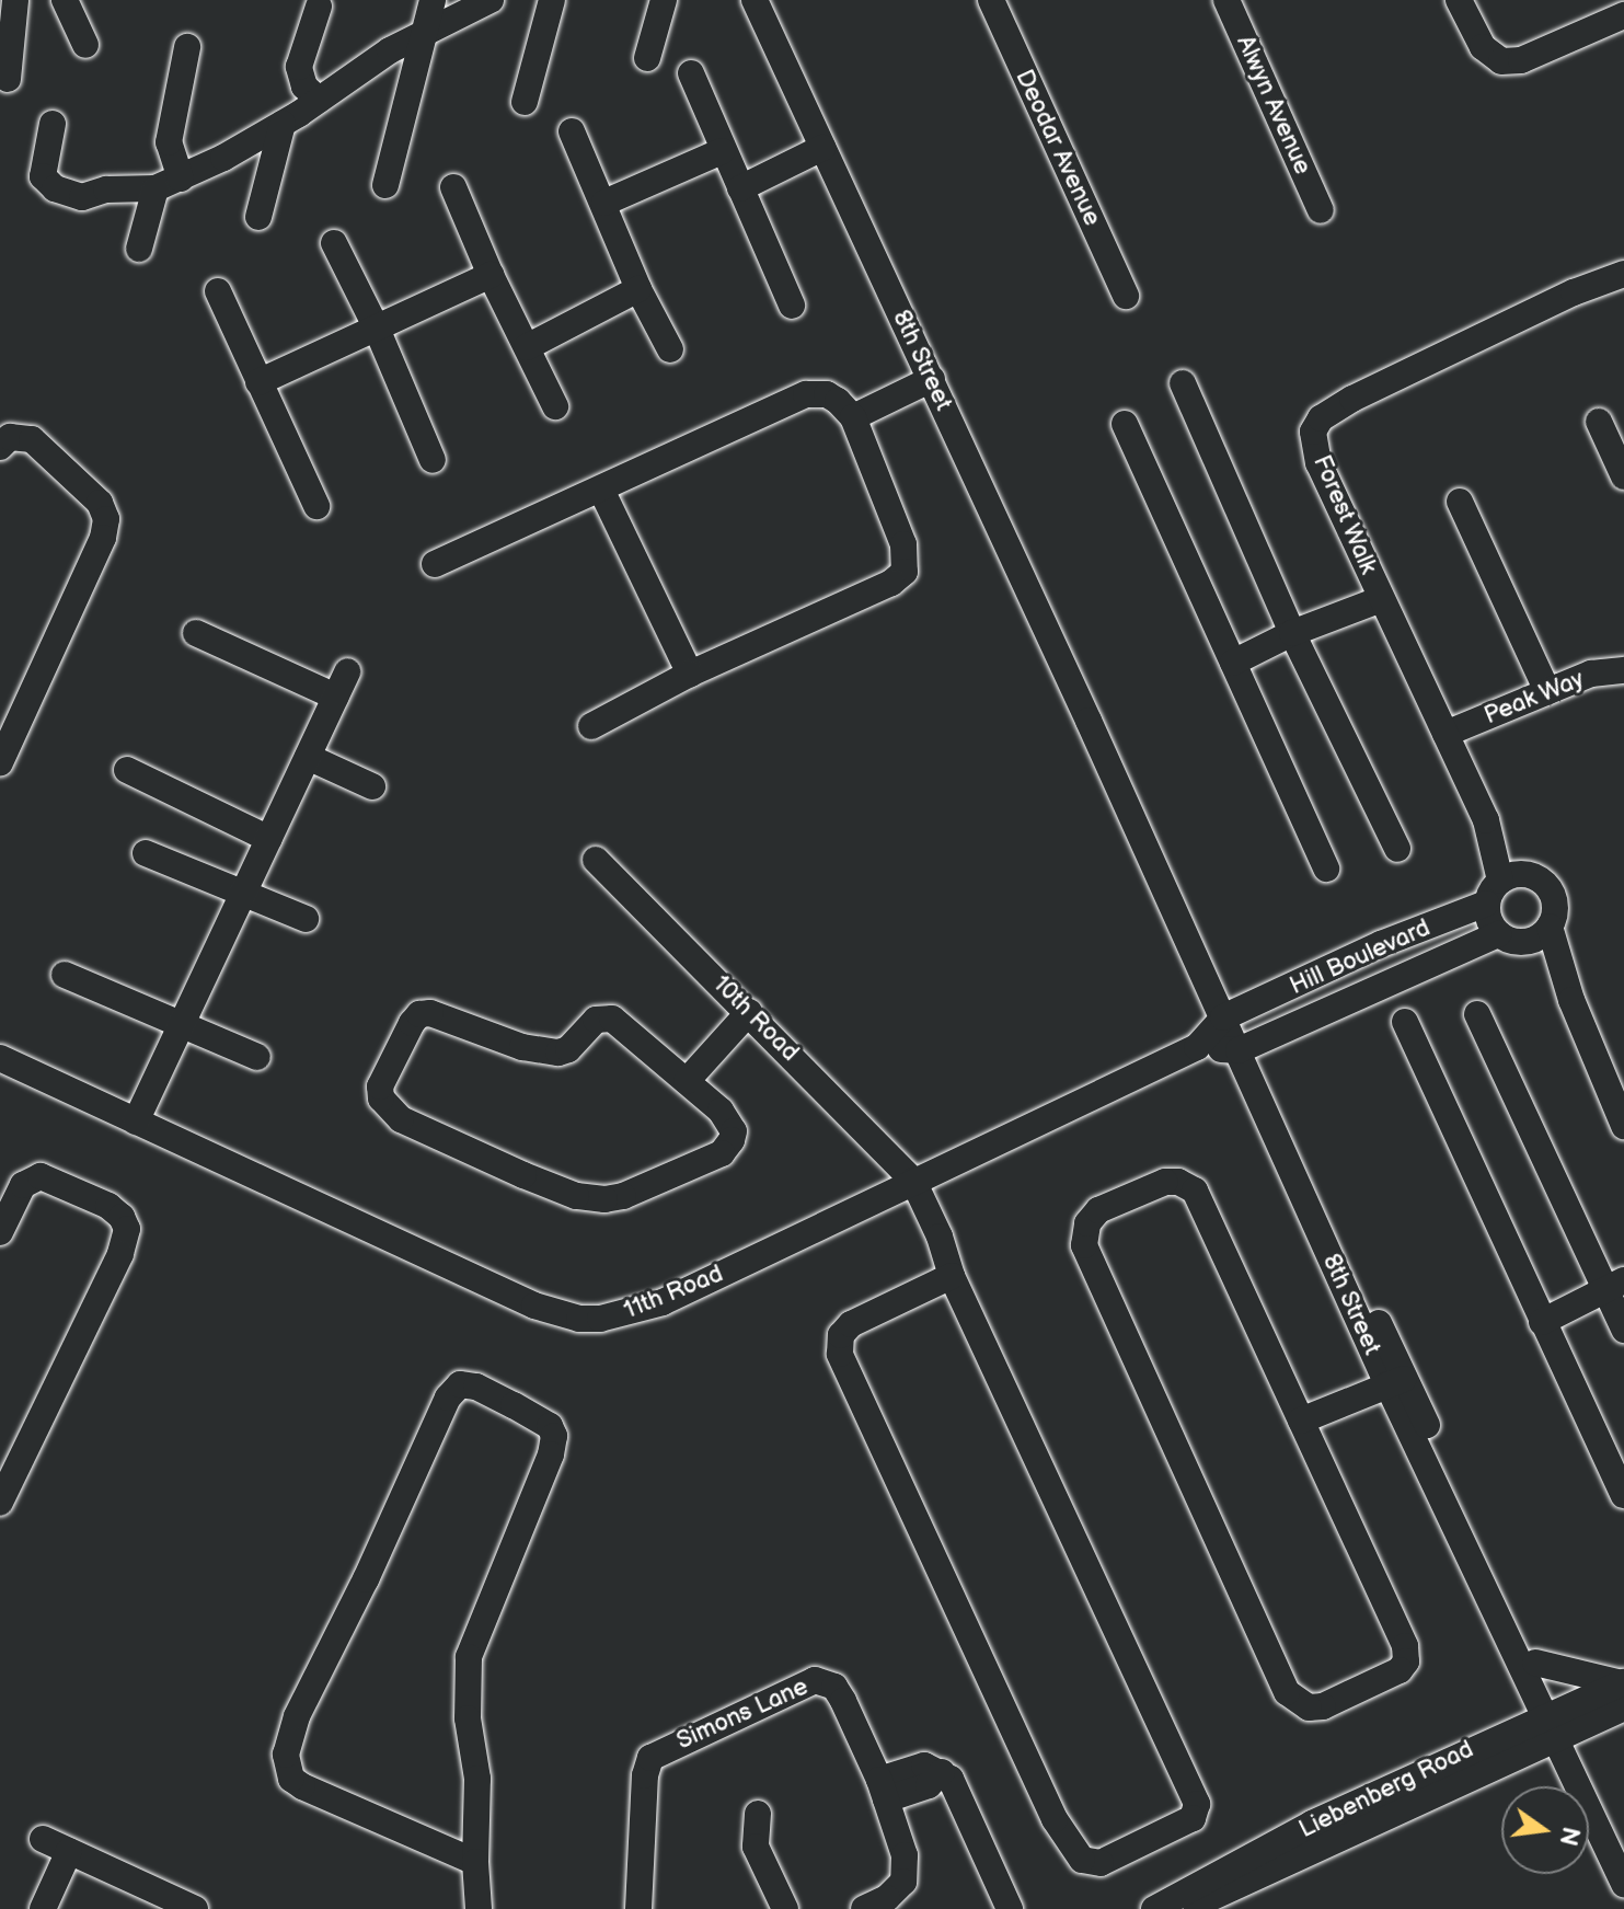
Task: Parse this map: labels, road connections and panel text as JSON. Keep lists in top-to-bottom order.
{
  "streets": {
    "street": [
      "Alwyn Avenue",
      "Deodar Avenue",
      "8th Street",
      "Forest Walk",
      "Peak Way",
      "Hill Boulevard",
      "10th Road",
      "11th Road",
      "Simons Lane",
      "Liebenberg Road"
    ]
  },
  "crossings": [
    ["8th Street", "Hill Boulevard"],
    ["8th Street", "11th Road"],
    ["8th Street", "Liebenberg Road"],
    ["Forest Walk", "Peak Way"],
    ["Forest Walk", "Hill Boulevard"],
    ["Hill Boulevard", "11th Road"],
    ["10th Road", "11th Road"]
  ],
  "north": "right"
}
